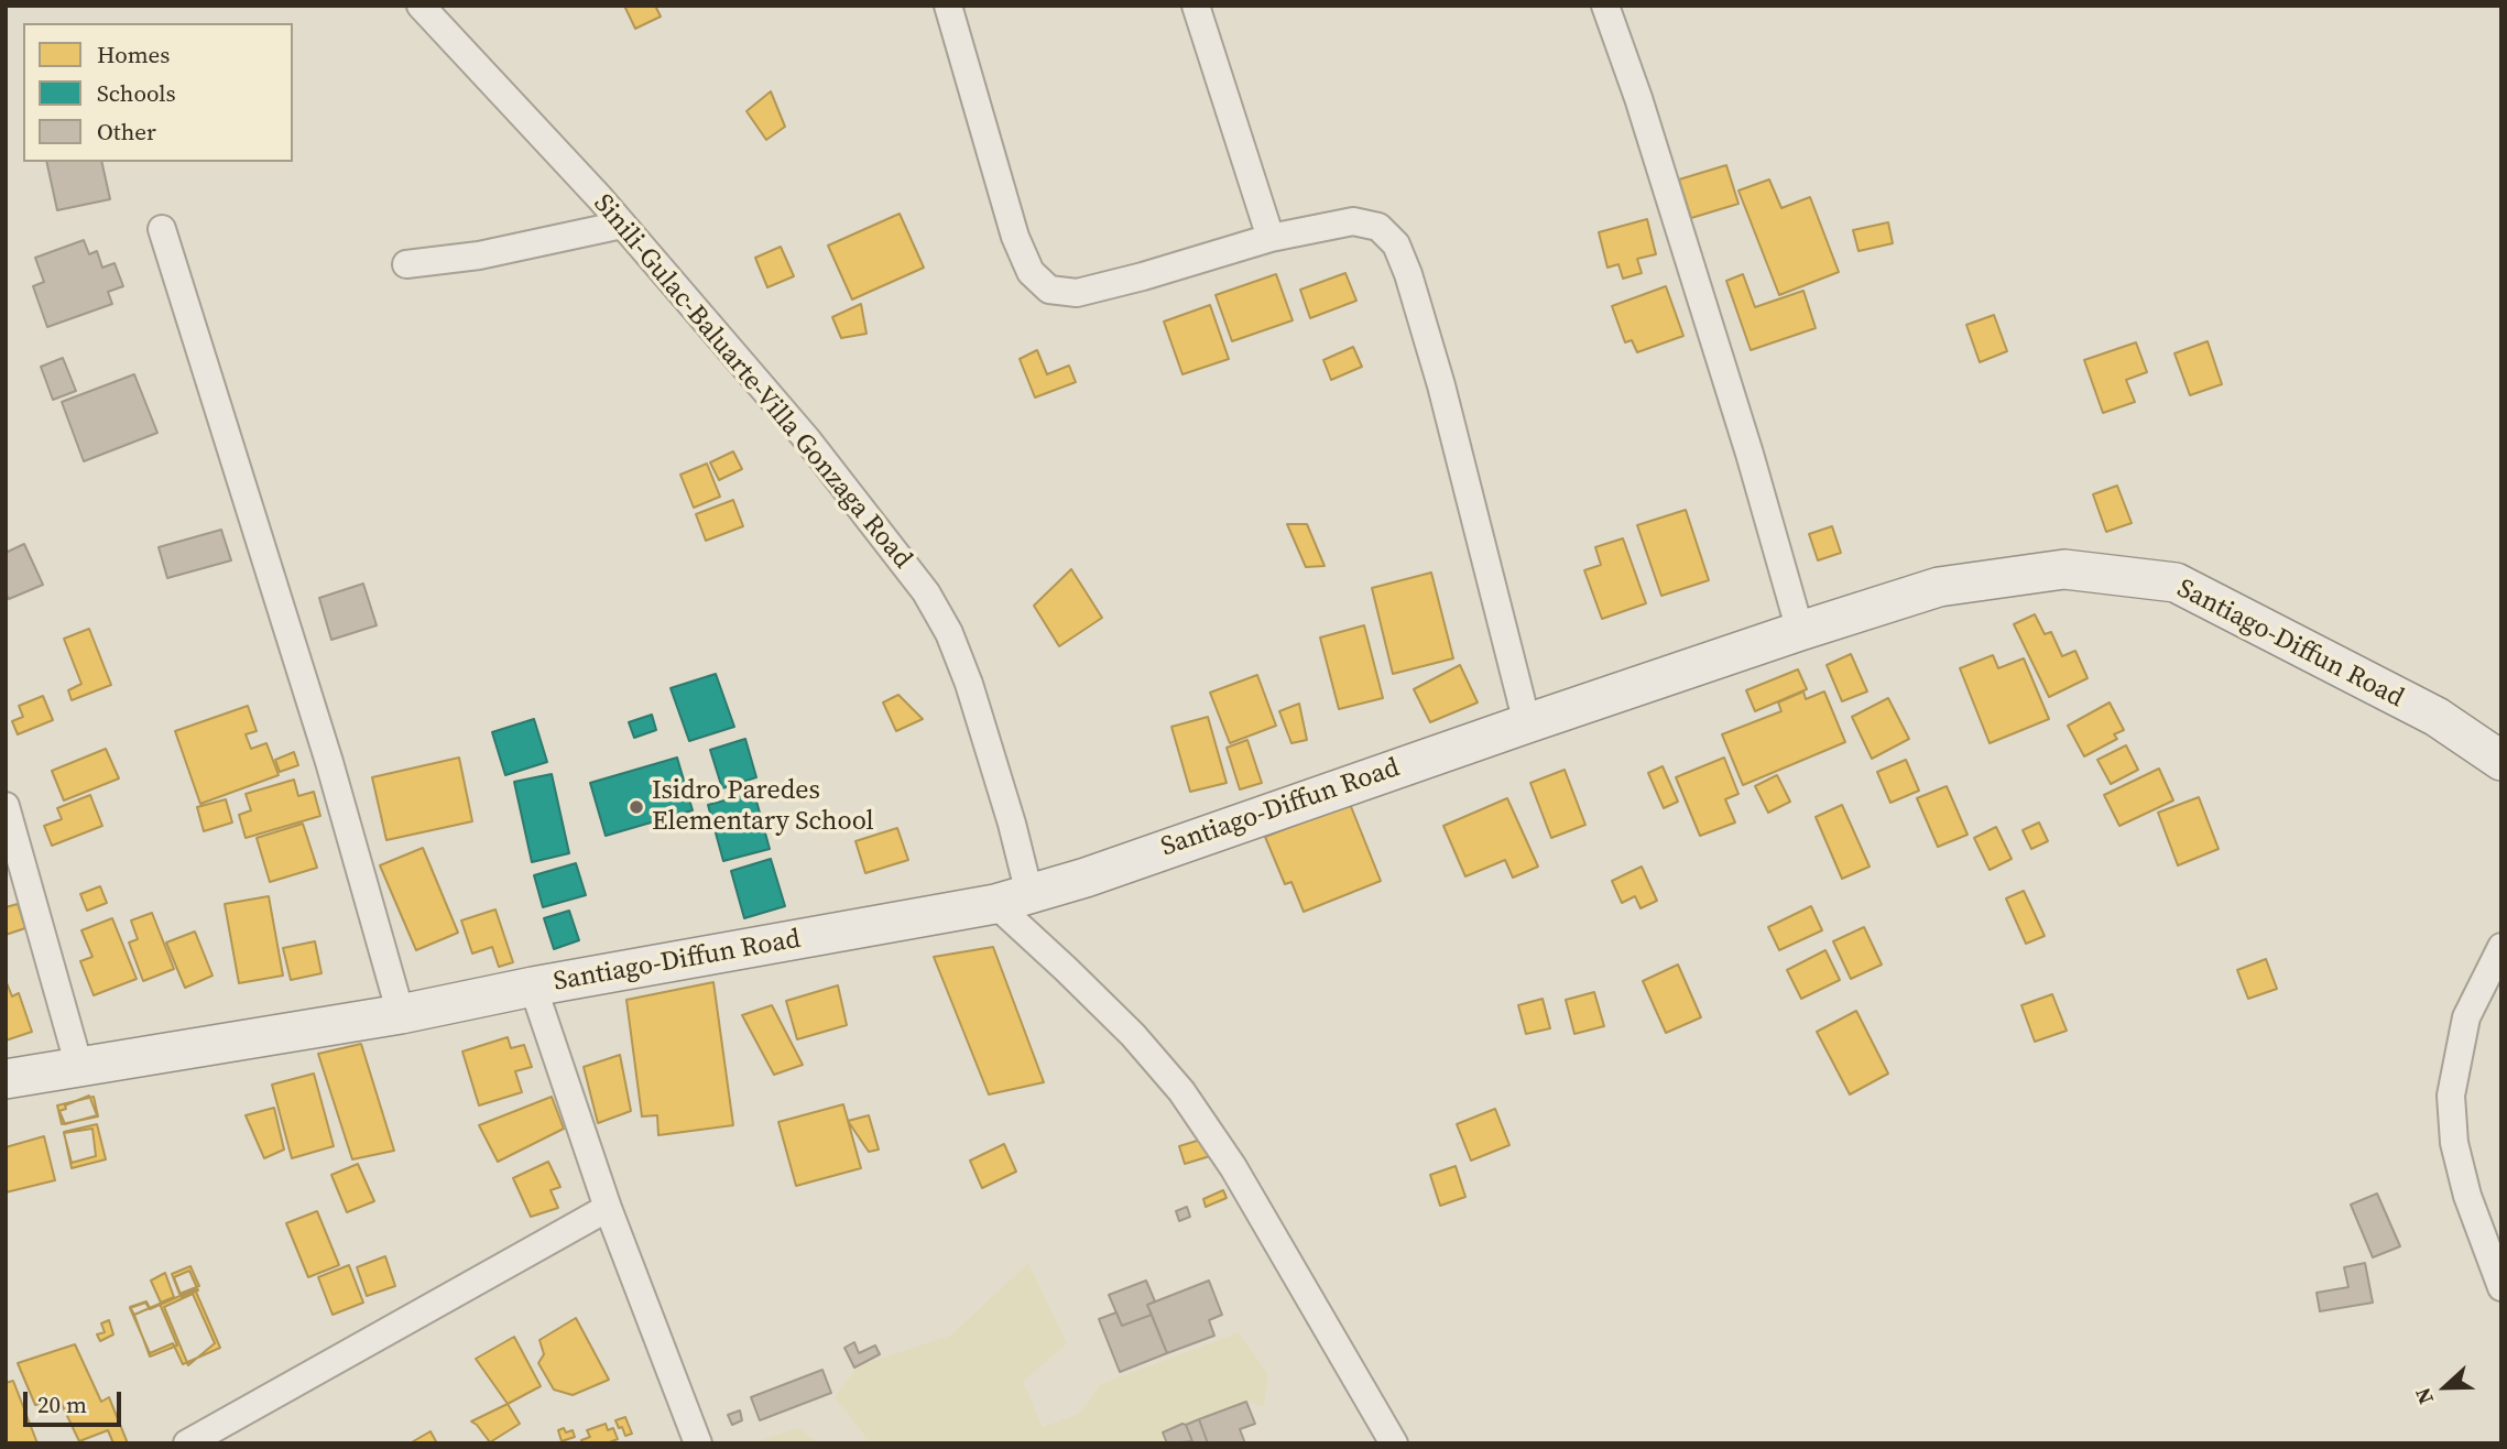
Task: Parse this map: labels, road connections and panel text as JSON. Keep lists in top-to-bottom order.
{
  "streets": {
    "main road": ["Santiago-Diffun Road"],
    "street": ["Sinili-Gulac-Baluarte-Villa Gonzaga Road"]
  },
  "crossings": [
    ["Sinili-Gulac-Baluarte-Villa Gonzaga Road", "Santiago-Diffun Road"]
  ],
  "places": ["Isidro Paredes Elementary School"],
  "legend": ["Homes", "Schools", "Other"],
  "scale_bar": "20 m",
  "north": "left"
}
